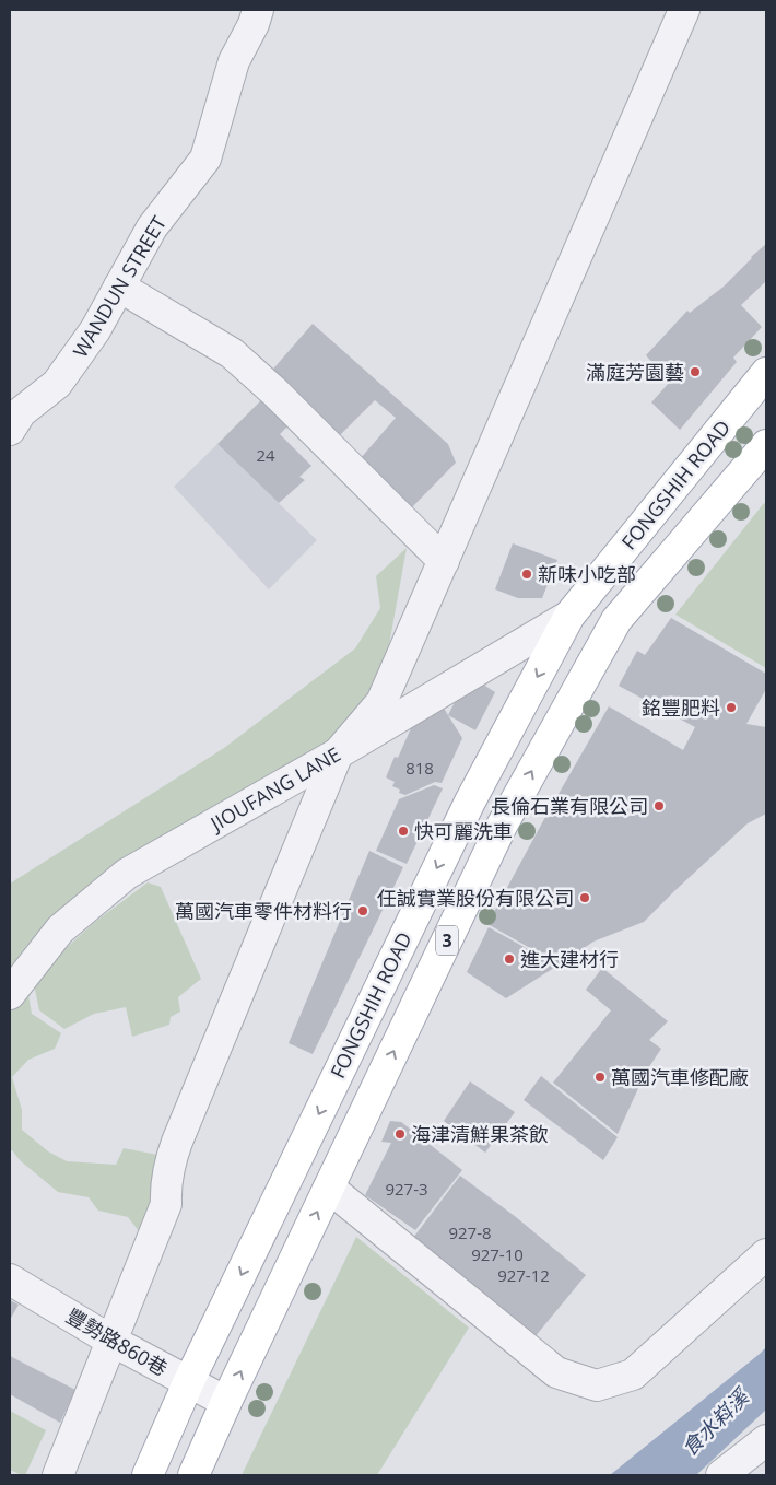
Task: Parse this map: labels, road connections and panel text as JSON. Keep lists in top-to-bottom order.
{
  "streets": {
    "main road": ["FONGSHIH ROAD", "3"],
    "street": ["WANDUN STREET", "JIOUFANG LANE", "豐勢路860巷"]
  },
  "crossings": [
    ["FONGSHIH ROAD", "JIOUFANG LANE"],
    ["FONGSHIH ROAD", "豐勢路860巷"]
  ],
  "water": ["食水嵙溪"],
  "places": [
    "滿庭芳園藝",
    "新味小吃部",
    "銘豐肥料",
    "長倫石業有限公司",
    "快可麗洗車",
    "任誠實業股份有限公司",
    "萬國汽車零件材料行",
    "進大建材行",
    "萬國汽車修配廠",
    "海津清鮮果茶飲"
  ],
  "house_numbers": [
    "24",
    "818",
    "927-3",
    "927-8",
    "927-10",
    "927-12"
  ]
}
